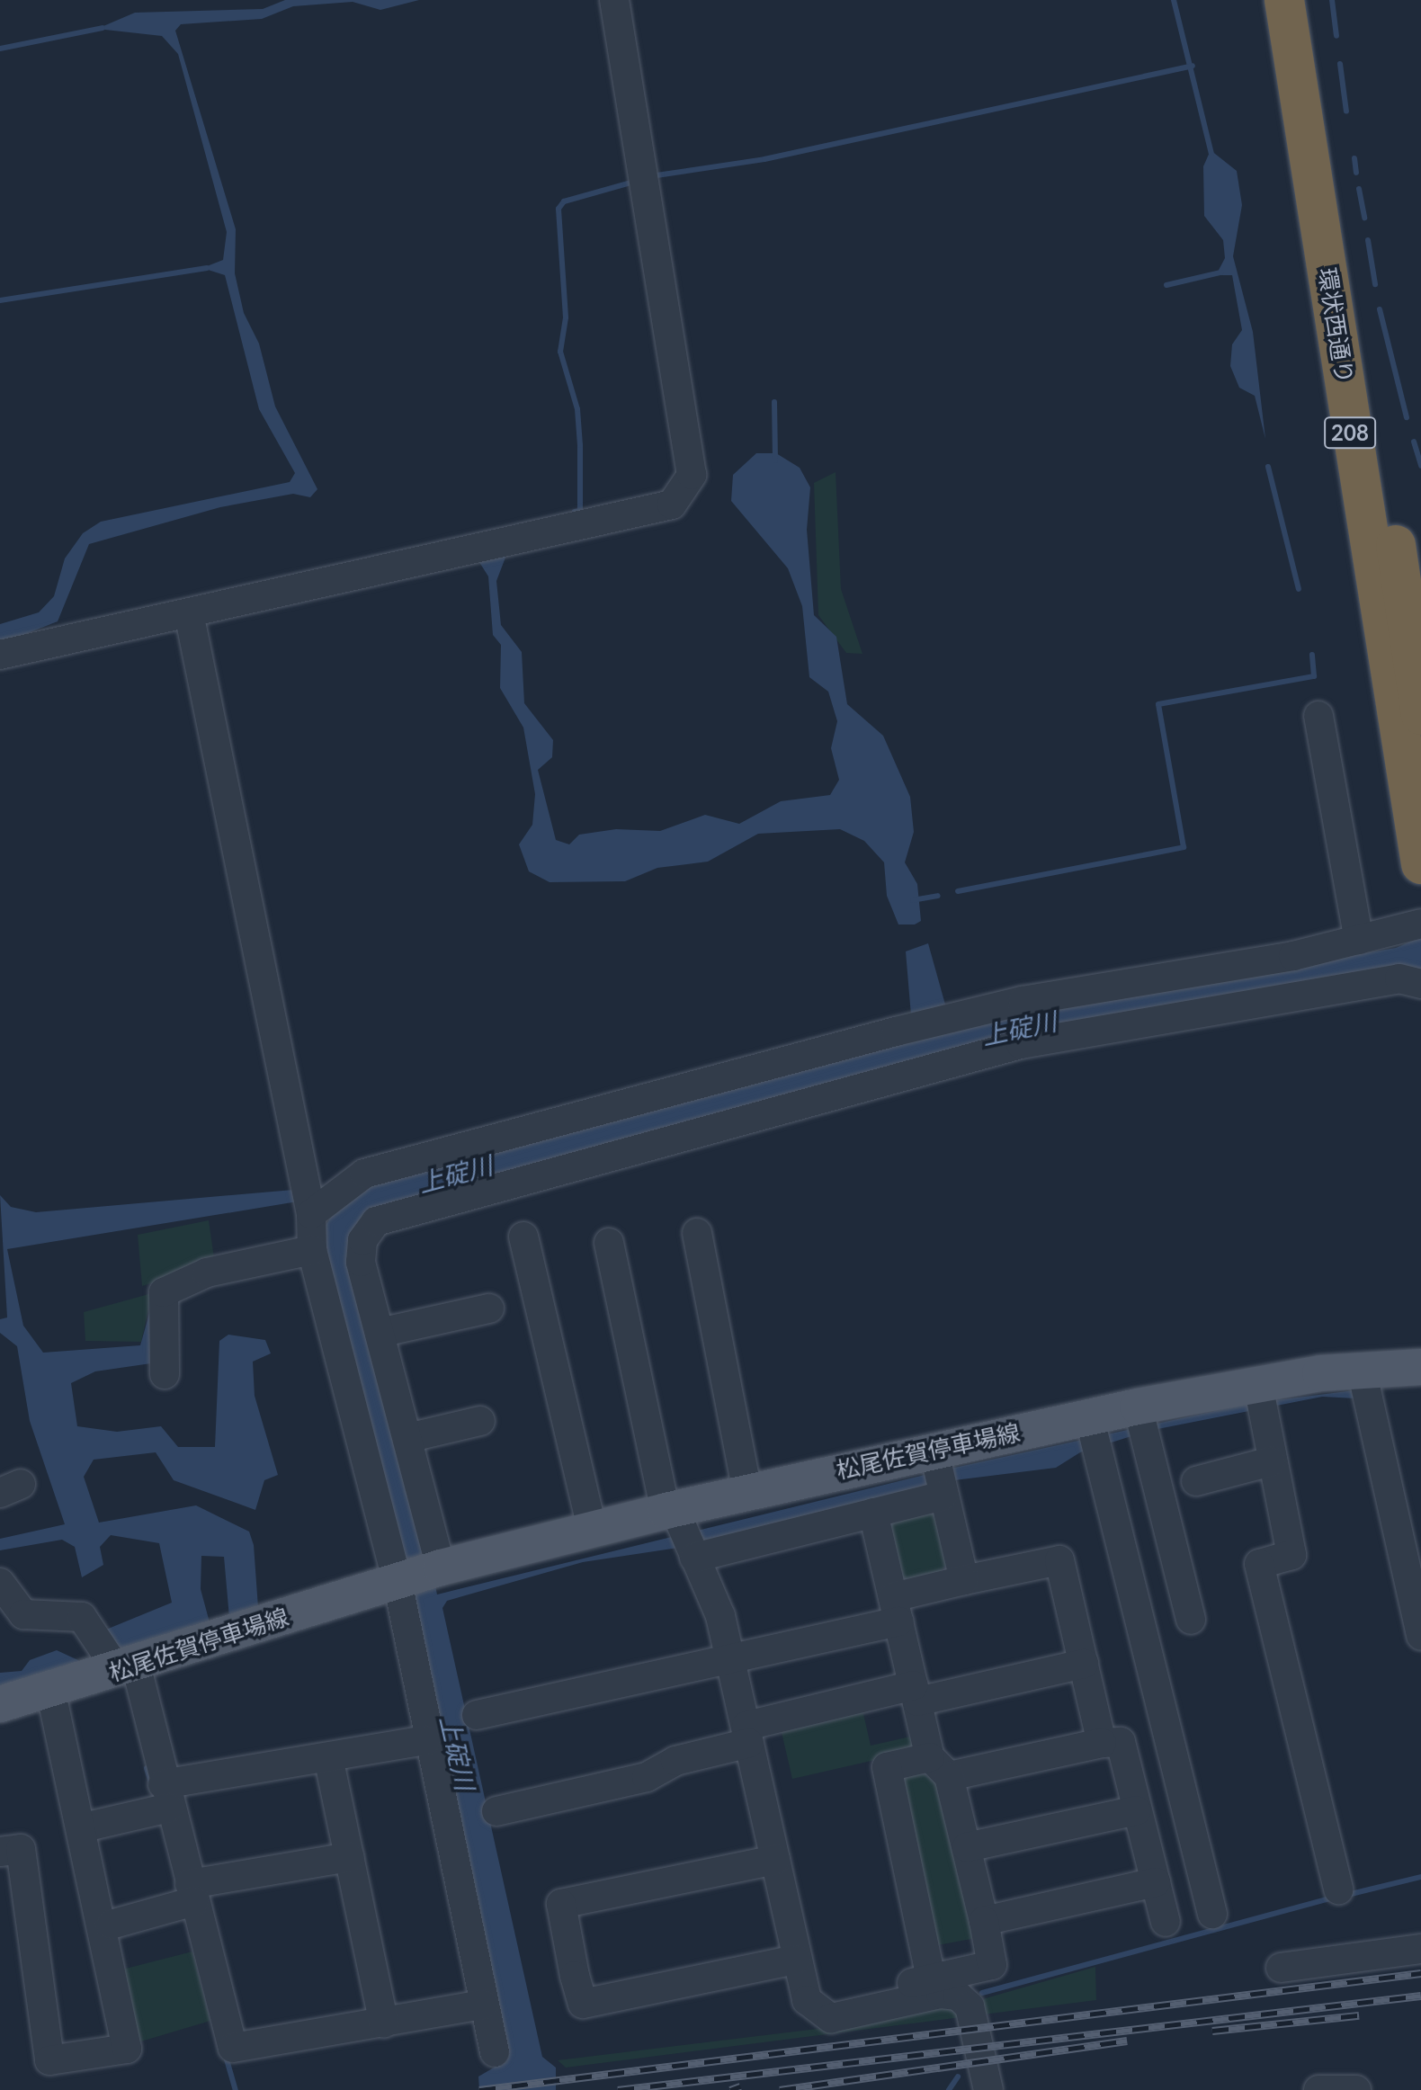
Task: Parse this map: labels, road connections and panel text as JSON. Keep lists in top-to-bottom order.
{
  "streets": {
    "highway": ["環状西通り", "208"],
    "main road": ["松尾佐賀停車場線"]
  },
  "water": ["上碇川"]
}
